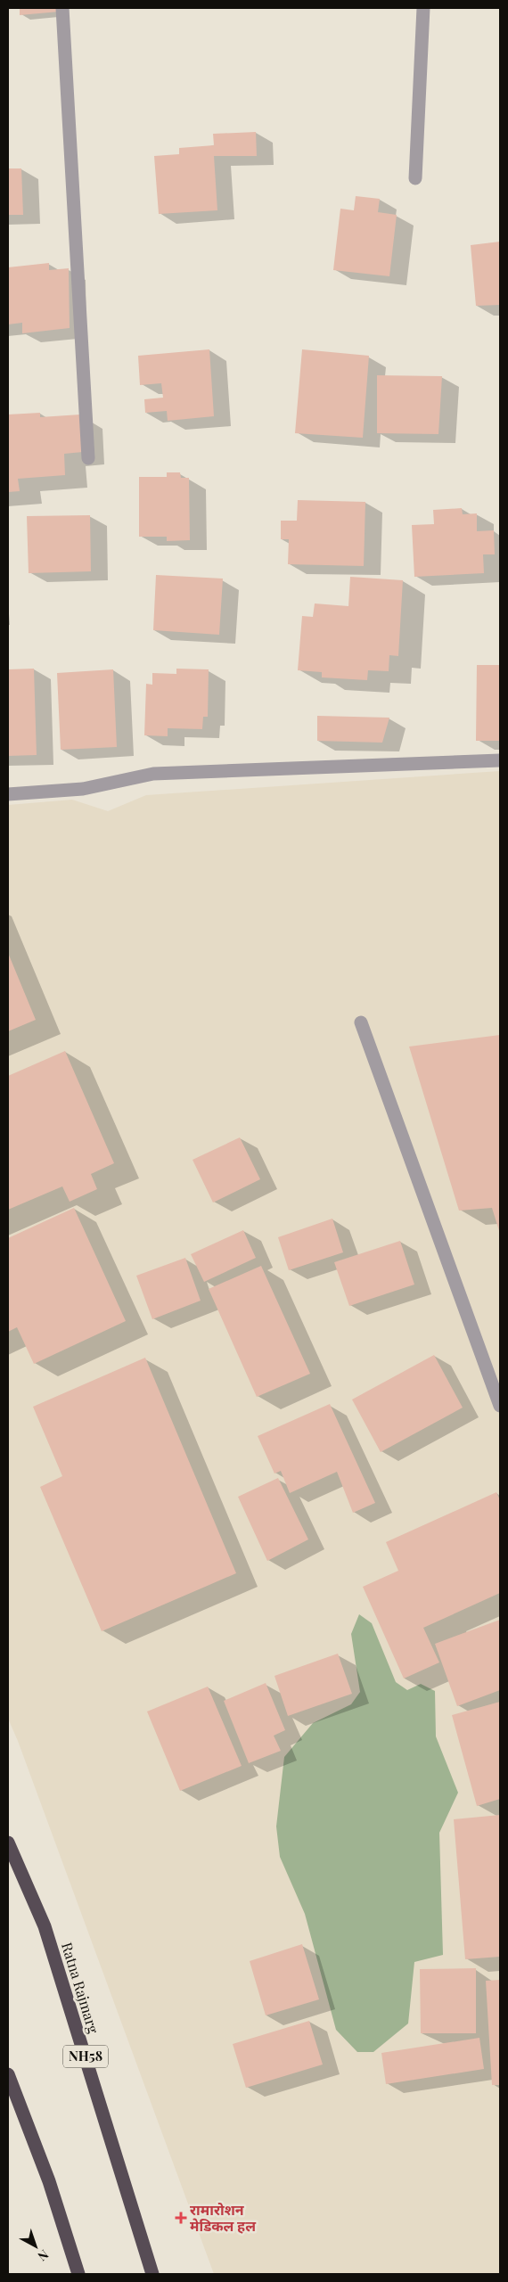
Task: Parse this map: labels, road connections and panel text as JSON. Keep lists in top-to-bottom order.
{
  "streets": {
    "highway": ["Ratna Rajmarg", "NH58"]
  },
  "places": {
    "health": ["रामारोशन मेडिकल हल"]
  },
  "north": "bottom right"
}
